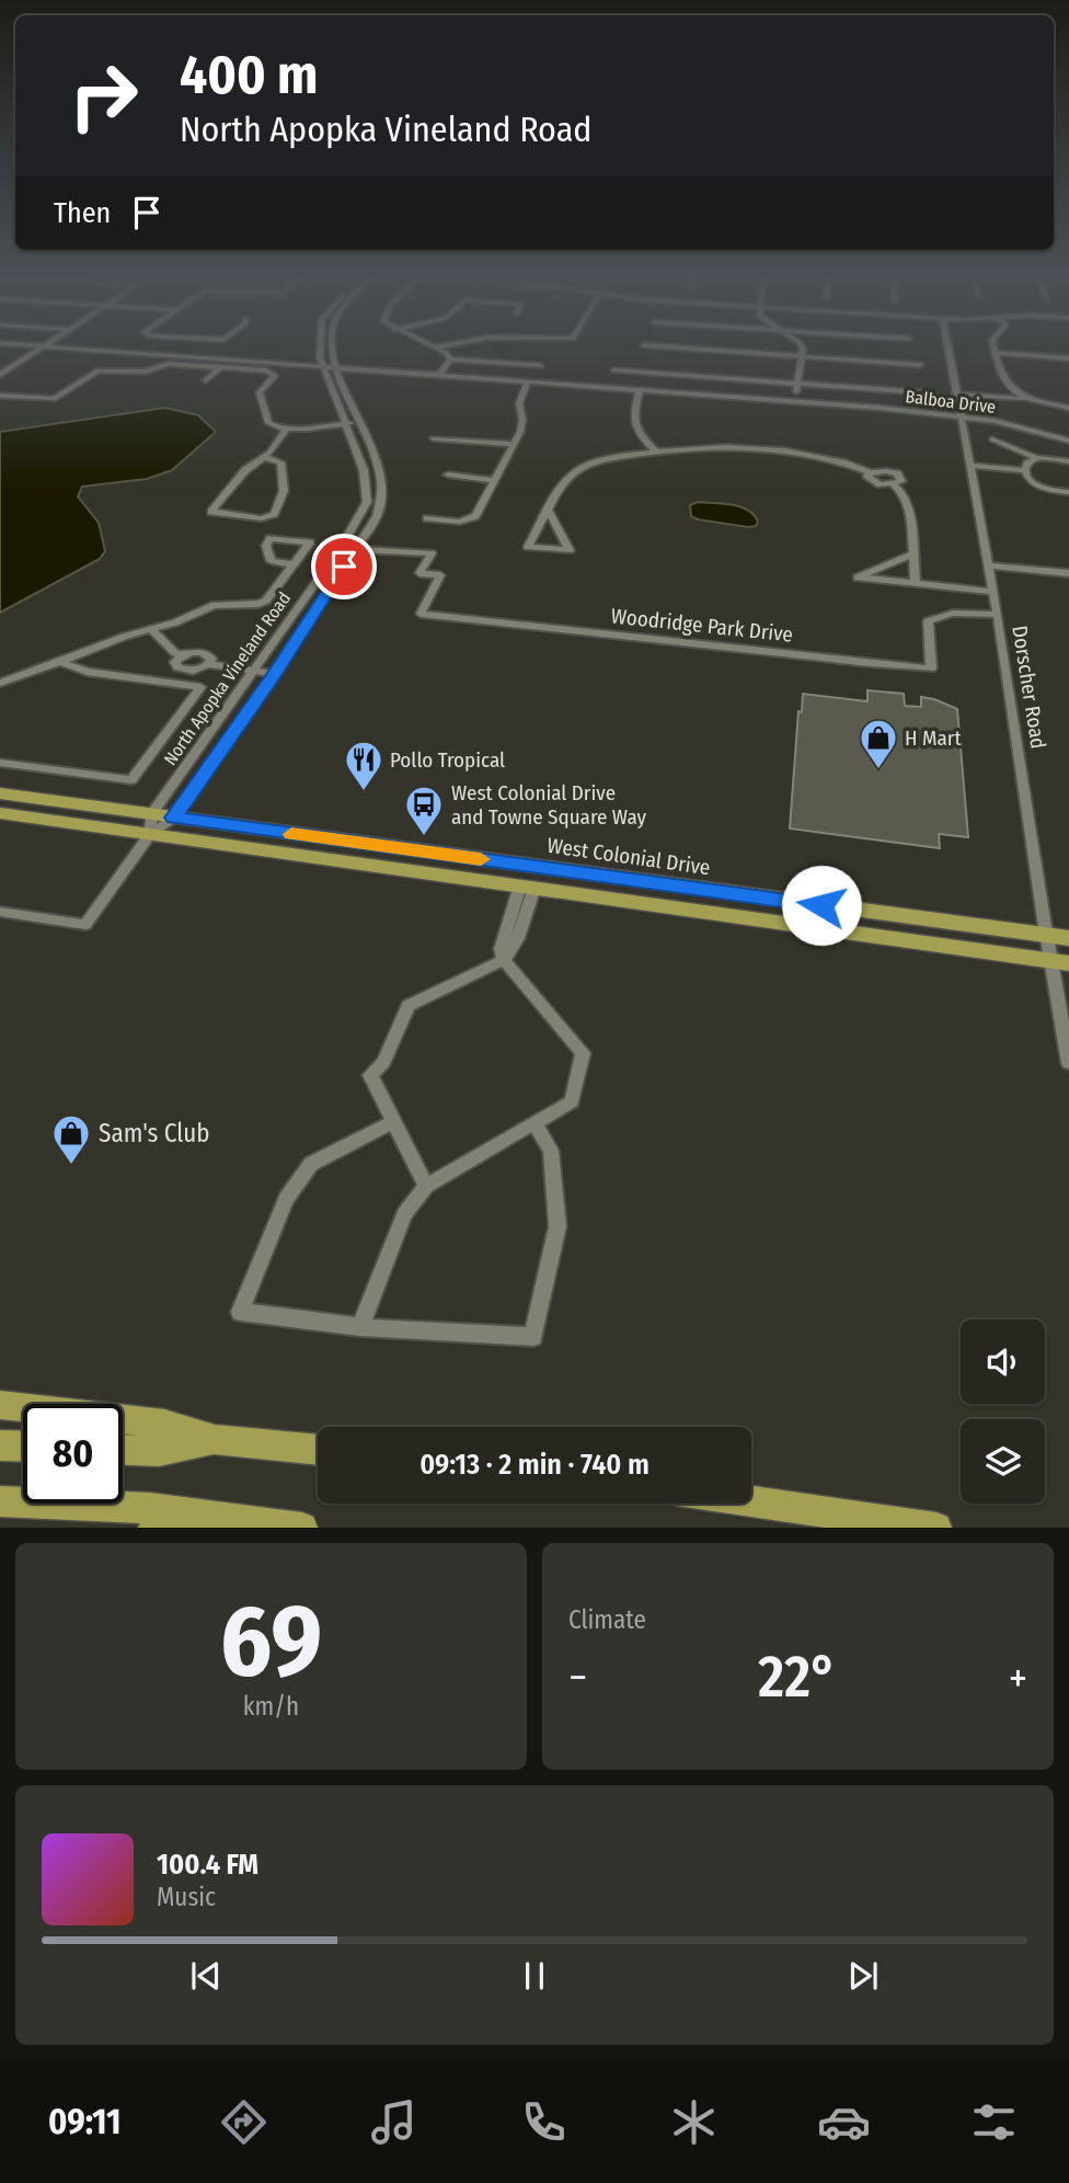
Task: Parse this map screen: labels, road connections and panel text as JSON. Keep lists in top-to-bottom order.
{
  "streets": {
    "highway": ["West Colonial Drive"],
    "street": [
      "Balboa Drive",
      "Woodridge Park Drive",
      "North Apopka Vineland Road",
      "Dorscher Road"
    ]
  },
  "crossings": [
    ["Balboa Drive", "North Apopka Vineland Road"],
    ["Balboa Drive", "Dorscher Road"],
    ["Woodridge Park Drive", "North Apopka Vineland Road"],
    ["Woodridge Park Drive", "Dorscher Road"],
    ["North Apopka Vineland Road", "West Colonial Drive"],
    ["Dorscher Road", "West Colonial Drive"]
  ],
  "places": {
    "shop": ["H Mart", "Sam's Club"],
    "restaurant": ["Pollo Tropical"],
    "bus stop": ["West Colonial Drive and Towne Square Way"]
  },
  "page": {
    "turn": ["400 m", "North Apopka Vineland Road"],
    "then": "Then",
    "limit": "80",
    "trip": "09:13 · 2 min · 740 m",
    "tile": [
      ["69", "km/h"],
      "Climate"
    ],
    "heat": ["−", "22°", "+"],
    "song": ["100.4 FM", "Music"],
    "tabs": "09:11"
  }
}
